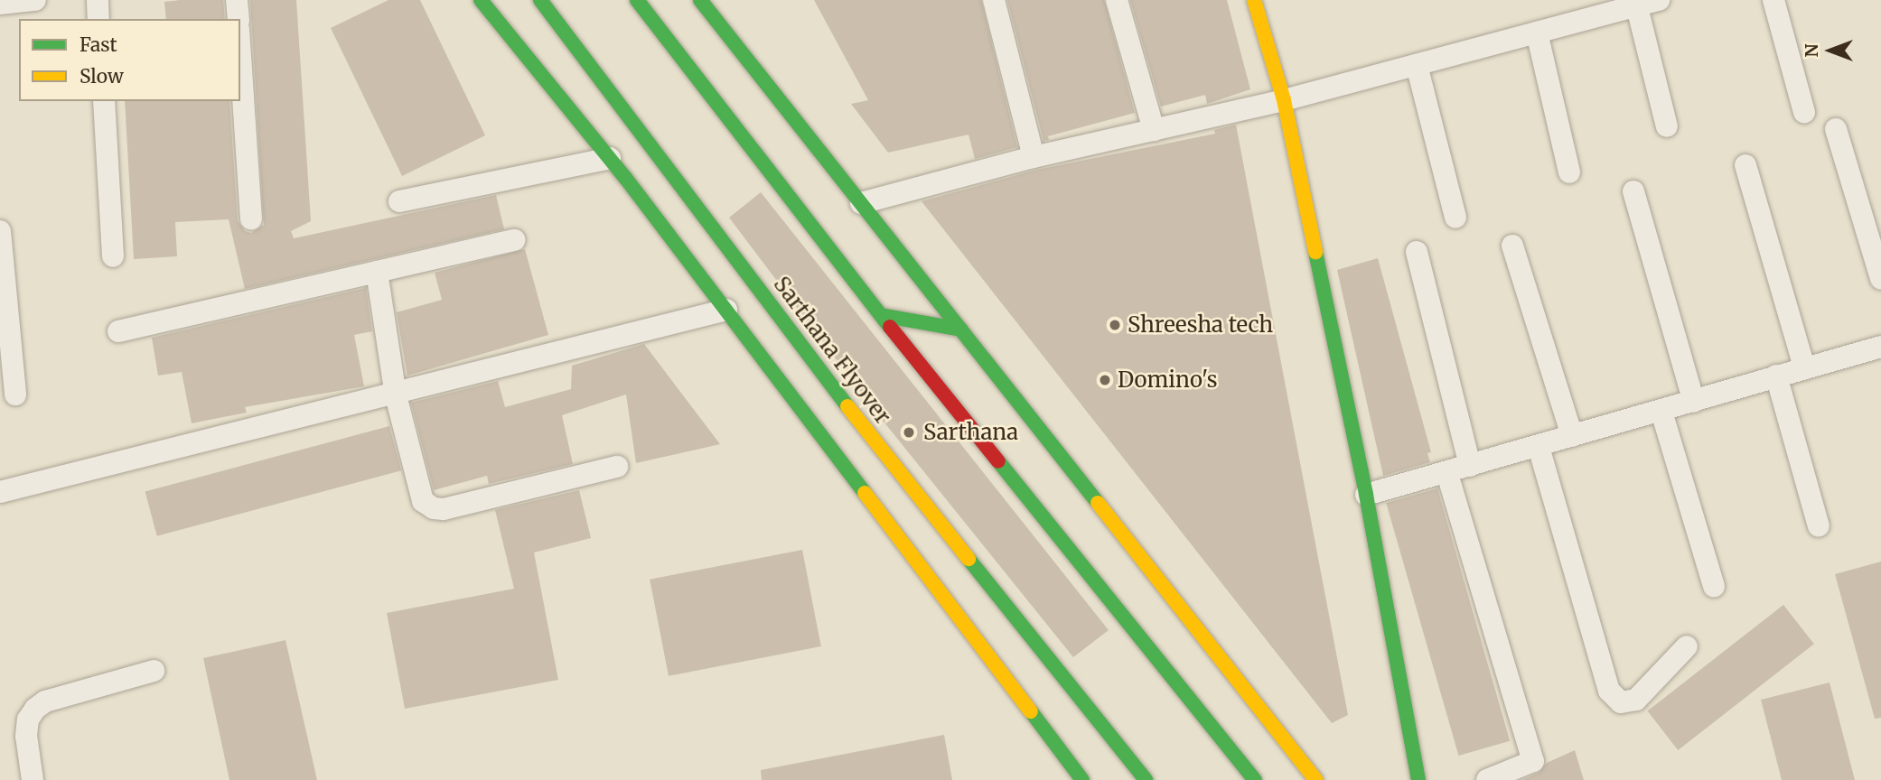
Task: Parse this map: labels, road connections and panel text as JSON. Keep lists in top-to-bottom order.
{
  "streets": {
    "street": ["Sarthana Flyover"]
  },
  "places": ["Shreesha tech", "Domino's", "Sarthana"],
  "legend": ["Fast", "Slow"],
  "north": "left"
}
